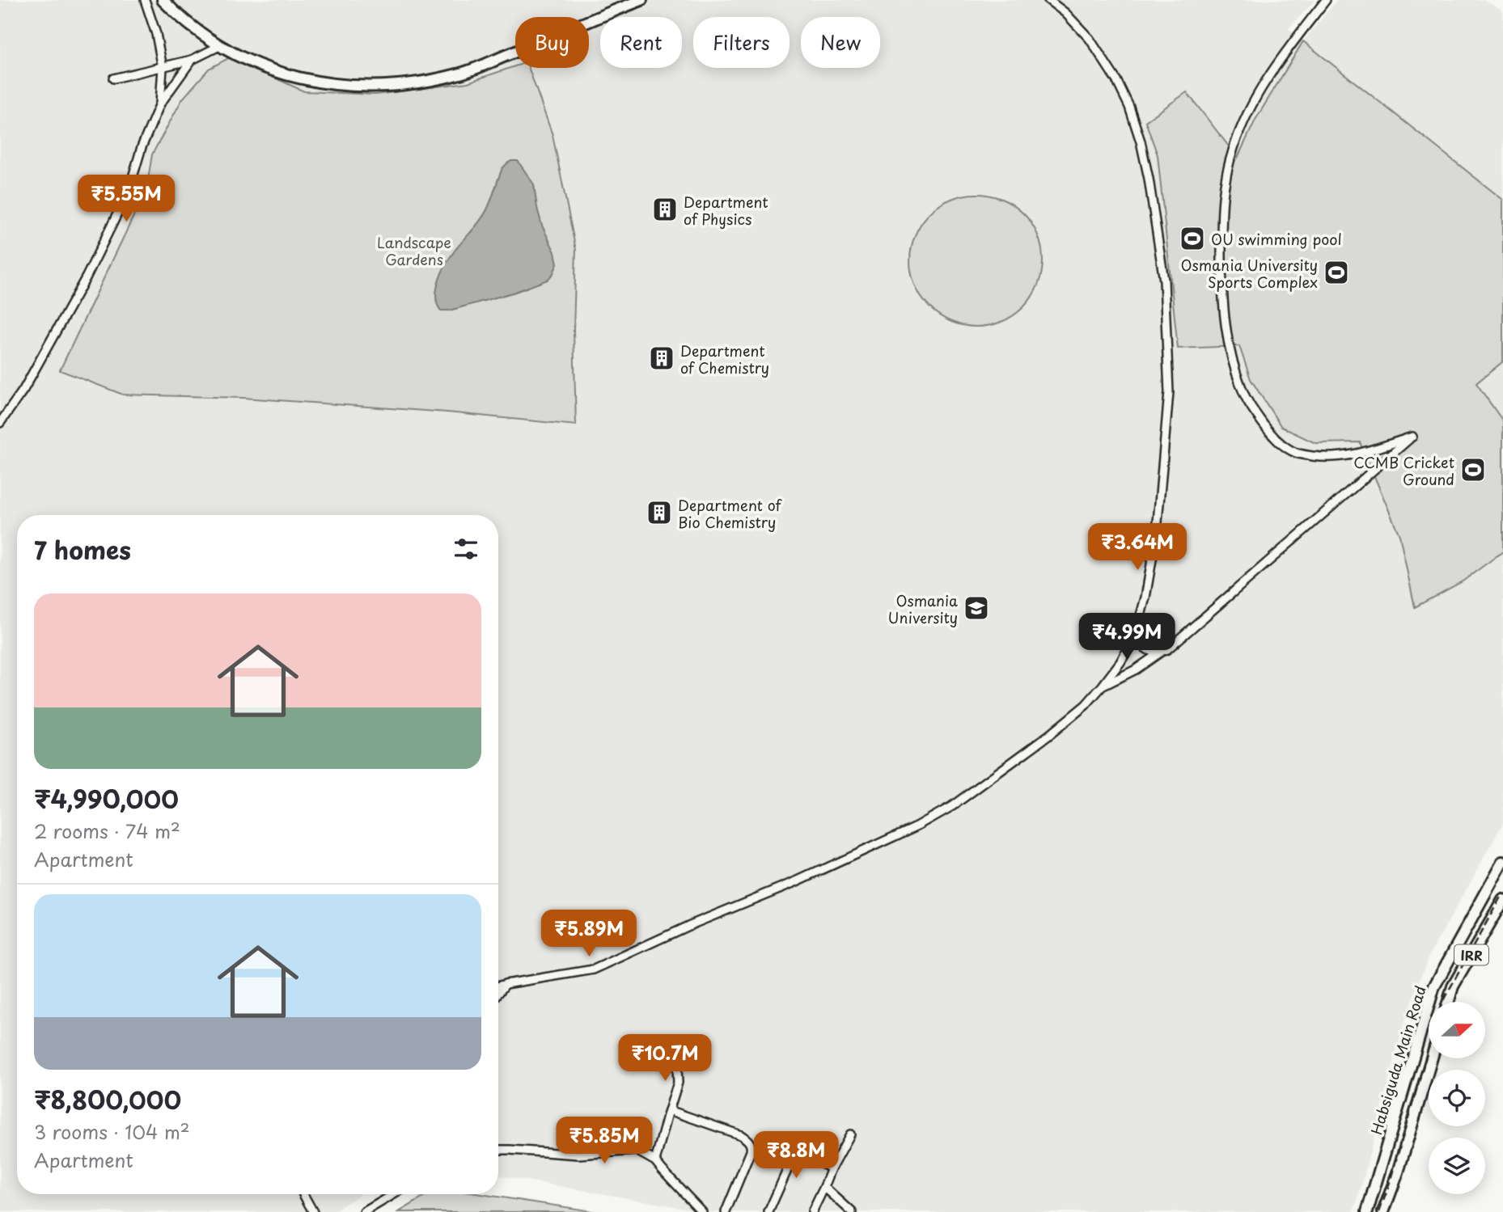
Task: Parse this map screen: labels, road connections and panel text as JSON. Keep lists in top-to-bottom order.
{
  "streets": {
    "main road": ["IRR", "Habsiguda Main Road"]
  },
  "parks": ["Landscape Gardens"],
  "places": {
    "building": ["Department of Physics", "Department of Chemistry", "Department of Bio Chemistry"],
    "sports": ["OU swimming pool", "Osmania University Sports Complex", "CCMB Cricket Ground"],
    "school or university": ["Osmania University"]
  },
  "north": "right",
  "page": {
    "chip": [
      "Buy",
      "Rent",
      "Filters",
      "New"
    ],
    "price": [
      "₹5.55M",
      "₹3.64M",
      "₹4.99M",
      "₹5.89M",
      "₹10.7M",
      "₹5.85M",
      "₹8.8M"
    ],
    "heading": "7 homes",
    "list": [
      {
        "name": "₹4,990,000",
        "note": "2 rooms · 74 m² · Apartment"
      },
      {
        "name": "₹8,800,000",
        "note": "3 rooms · 104 m² · Apartment"
      }
    ]
  }
}
